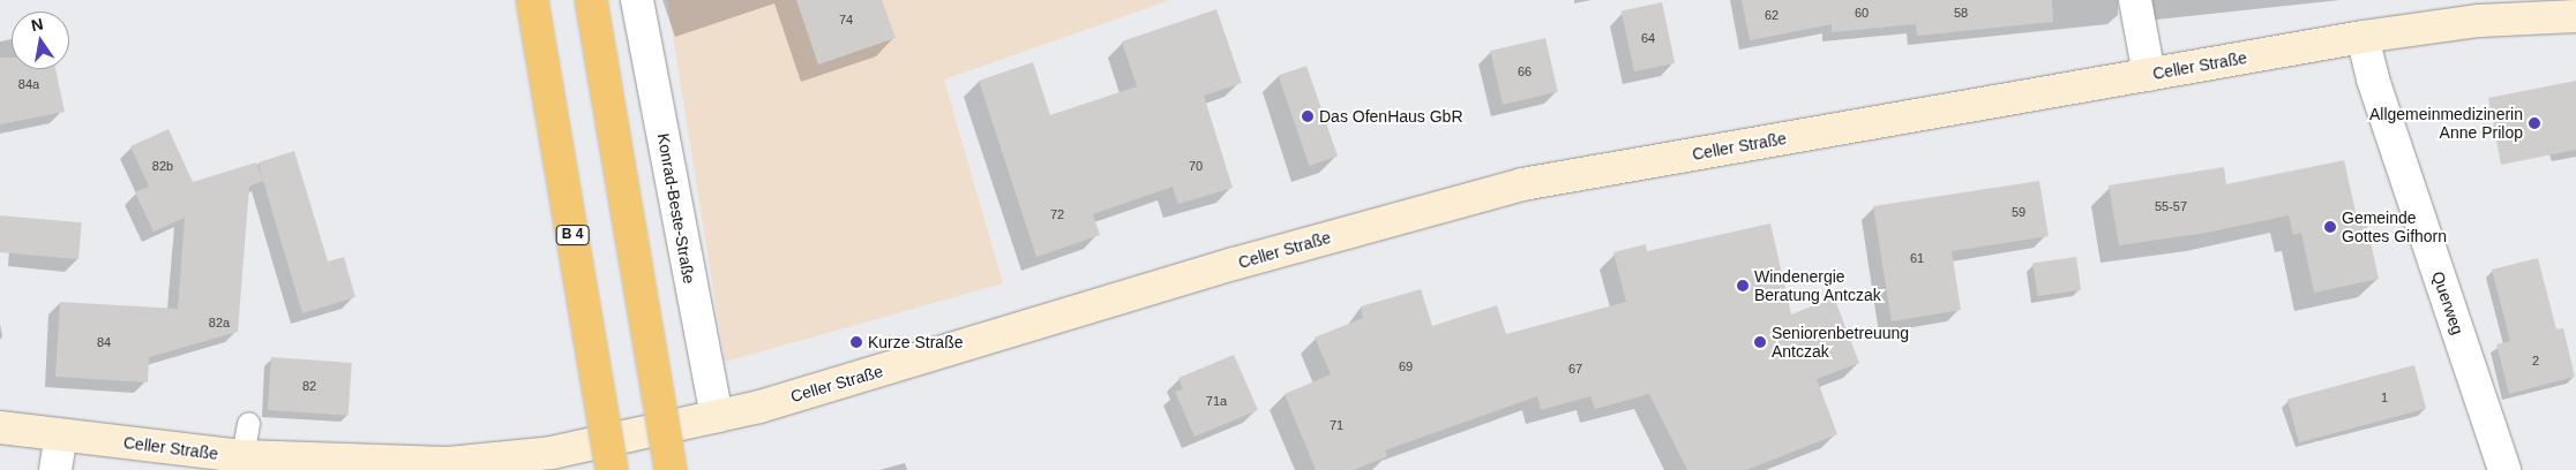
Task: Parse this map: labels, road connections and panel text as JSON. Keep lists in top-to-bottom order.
{
  "streets": {
    "highway": ["B 4"],
    "street": ["Celler Straße", "Konrad-Beste-Straße", "Querweg"]
  },
  "crossings": [
    ["Celler Straße", "Konrad-Beste-Straße"],
    ["Celler Straße", "Querweg"]
  ],
  "places": [
    "Das OfenHaus GbR",
    "Allgemeinmedizinerin Anne Prilop",
    "Gemeinde Gottes Gifhorn",
    "Windenergie Beratung Antczak",
    "Kurze Straße",
    "Seniorenbetreuung Antczak"
  ],
  "house_numbers": [
    "60",
    "58",
    "62",
    "74",
    "64",
    "66",
    "84a",
    "82b",
    "70",
    "55-57",
    "59",
    "72",
    "61",
    "82a",
    "84",
    "2",
    "69",
    "67",
    "82",
    "1",
    "71a",
    "71"
  ],
  "north": "top"
}
